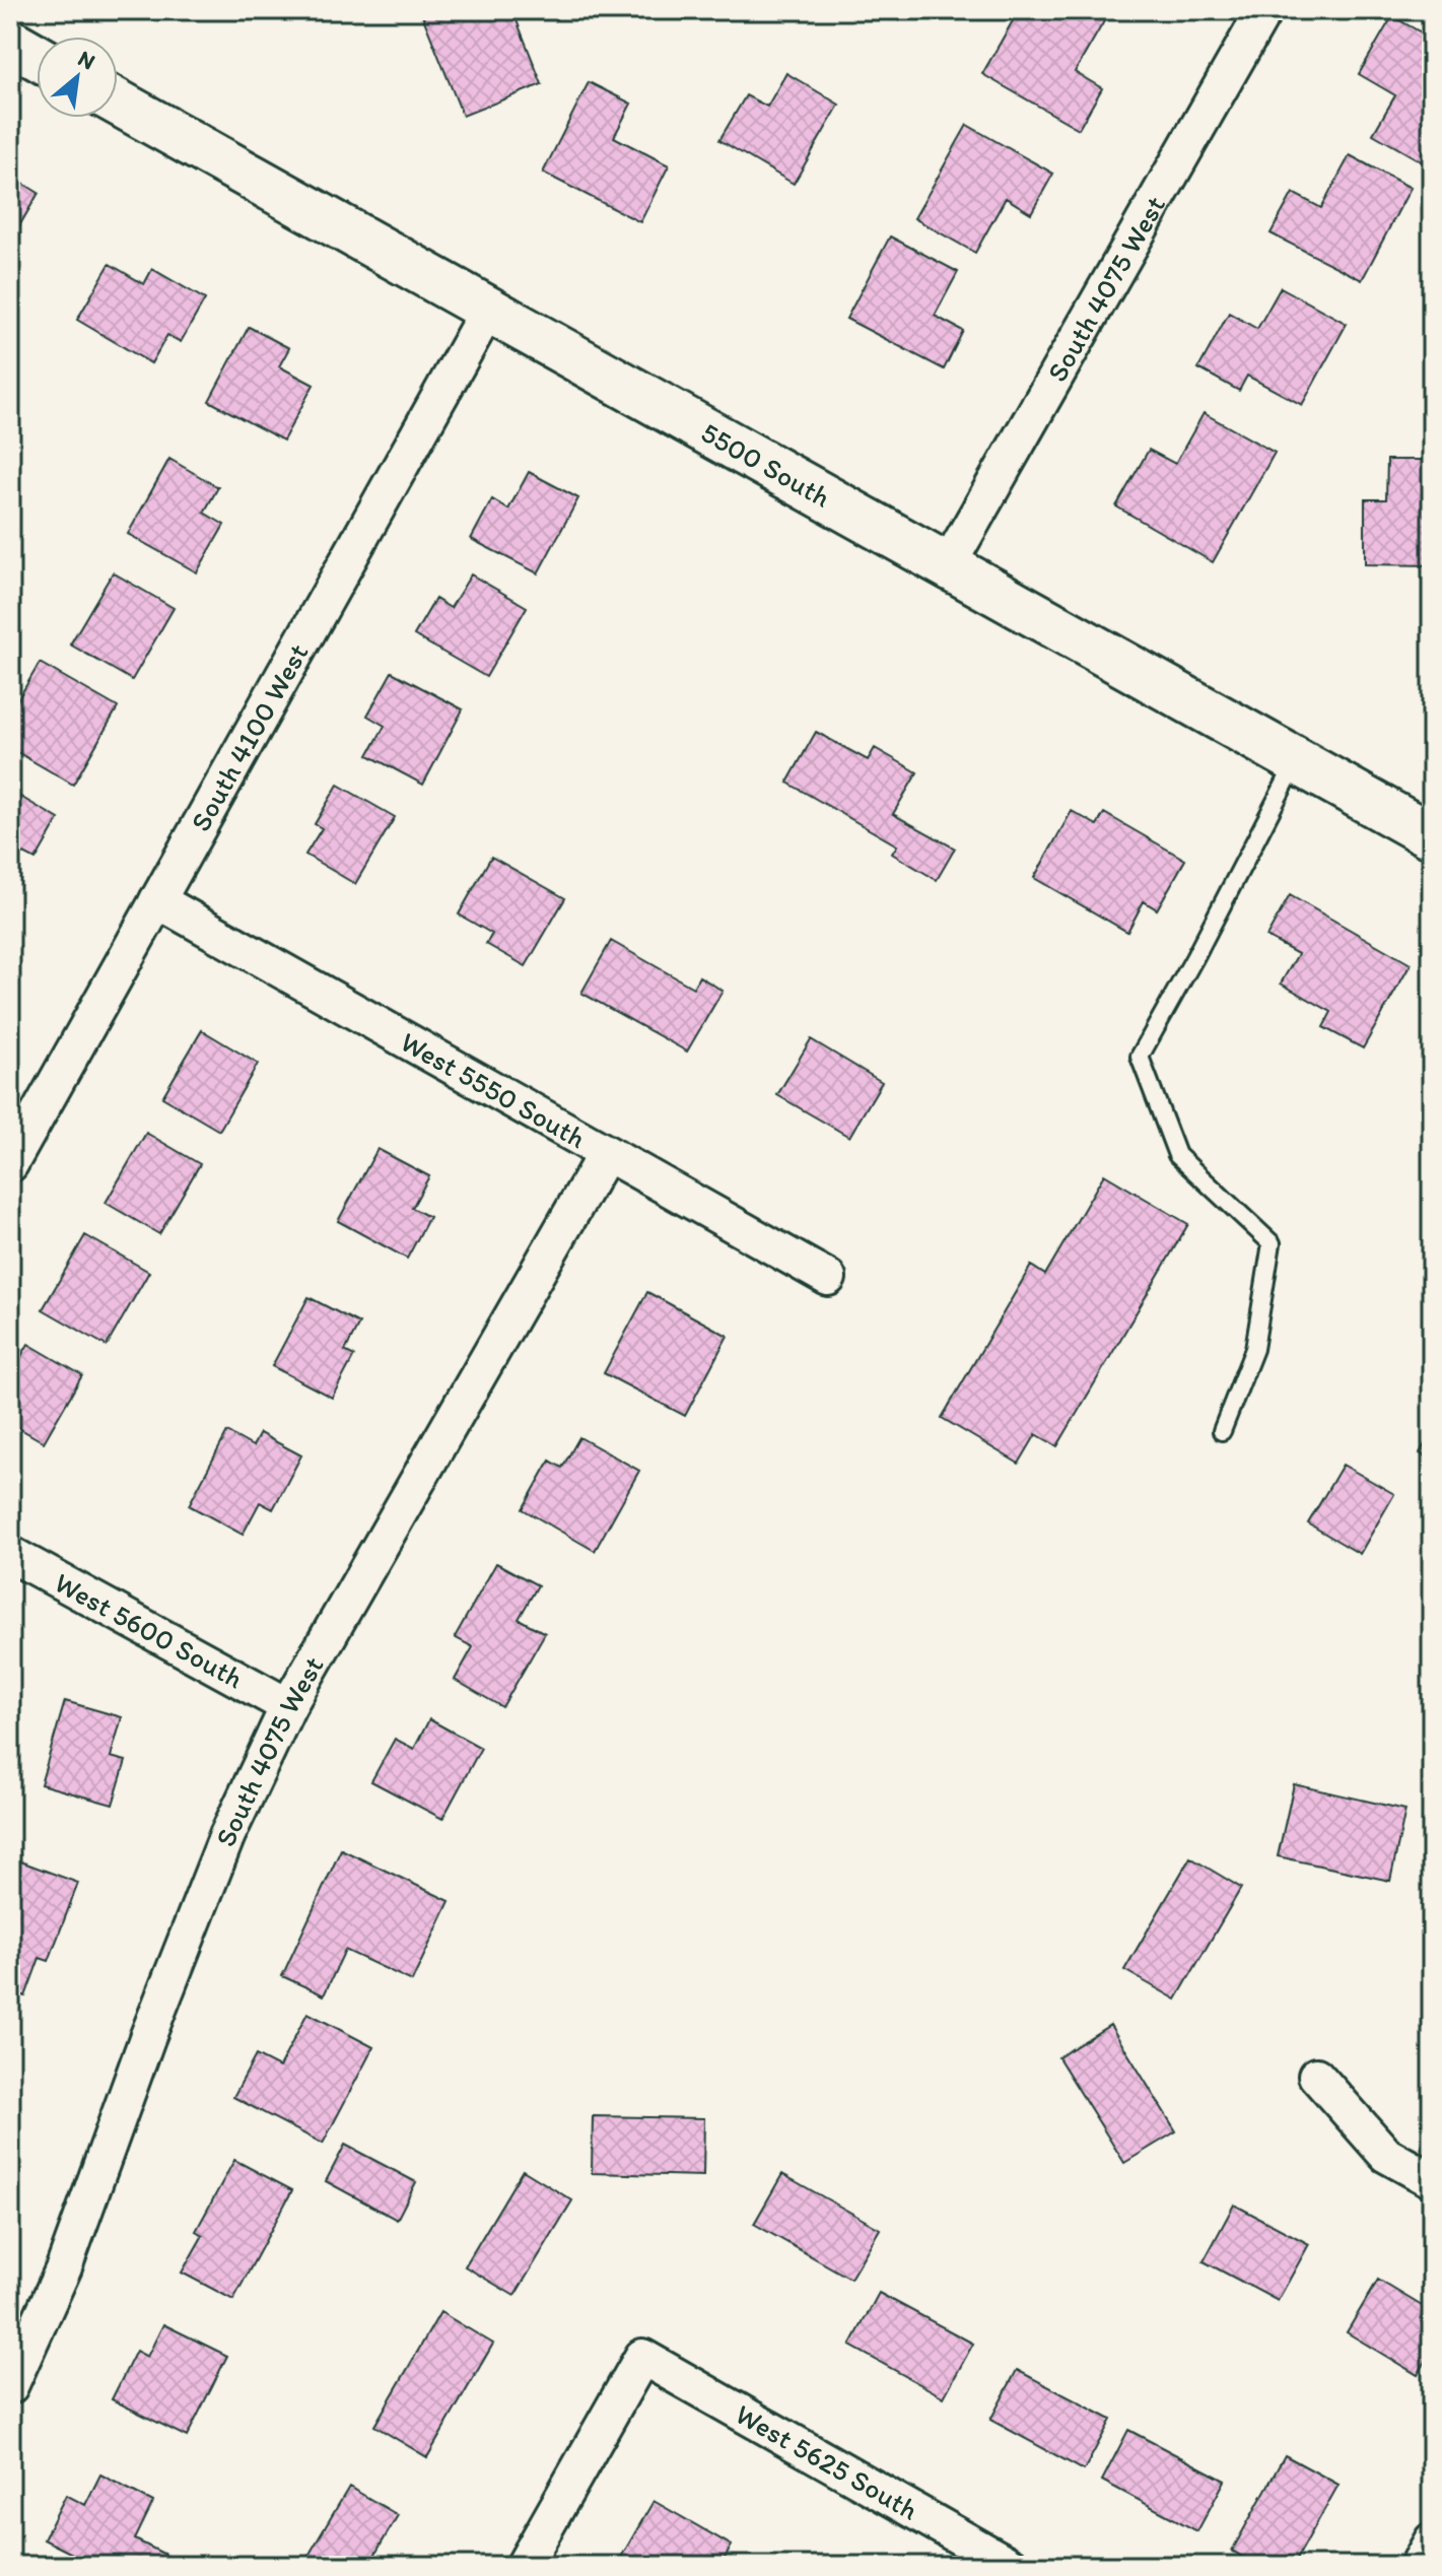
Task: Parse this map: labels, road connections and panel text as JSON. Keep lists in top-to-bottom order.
{
  "streets": {
    "main road": ["5500 South"],
    "street": [
      "South 4075 West",
      "South 4100 West",
      "West 5550 South",
      "West 5600 South",
      "West 5625 South"
    ]
  },
  "crossings": [
    ["South 4075 West", "5500 South"],
    ["South 4075 West", "West 5550 South"],
    ["South 4075 West", "West 5600 South"],
    ["5500 South", "South 4100 West"],
    ["South 4100 West", "West 5550 South"]
  ],
  "north": "top right"
}
